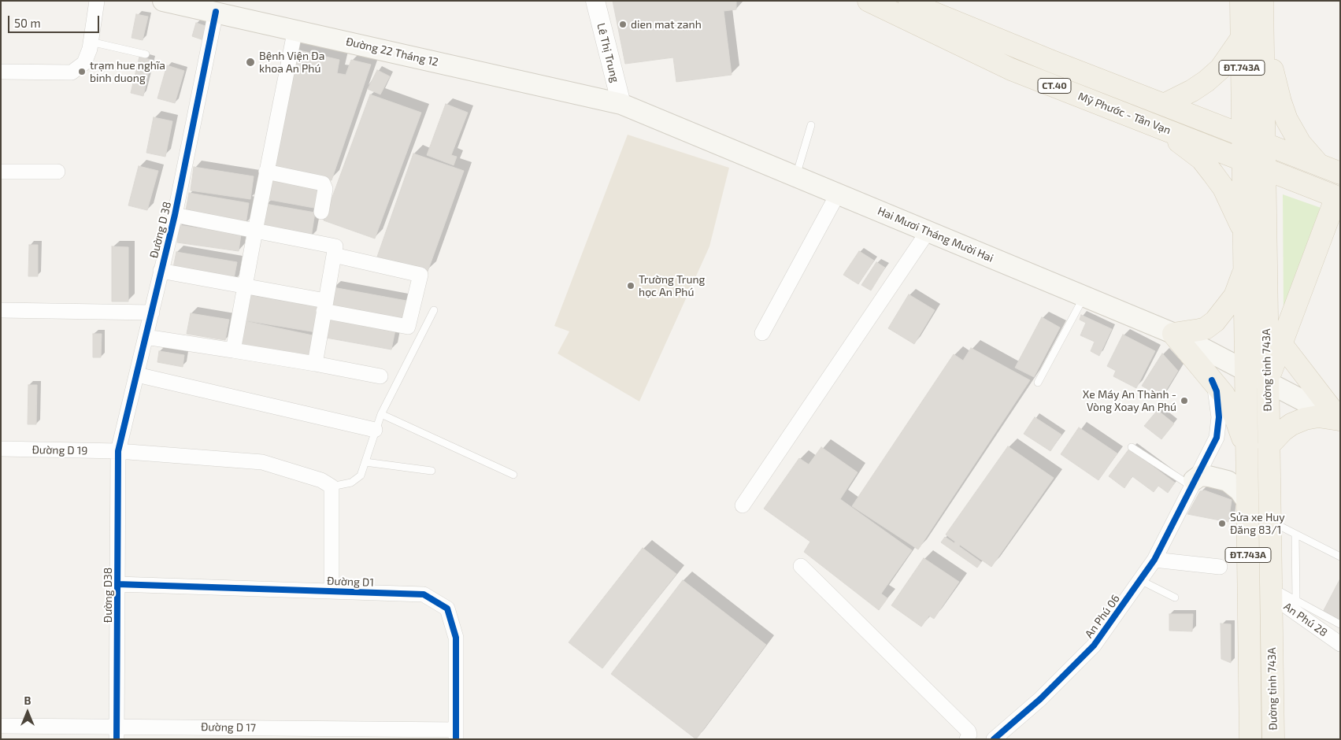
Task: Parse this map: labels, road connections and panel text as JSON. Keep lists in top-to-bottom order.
{
  "streets": {
    "main road": [
      "Đường 22 Tháng 12",
      "ĐT.743A",
      "CT.40",
      "Mỹ Phước - Tân Vạn",
      "Hai Mươi Tháng Mười Hai",
      "Đường tỉnh 743A"
    ],
    "street": [
      "Lê Thị Trung",
      "Đường D 38",
      "Đường D 19",
      "Đường D1",
      "Đường D38",
      "An Phú 06",
      "An Phú 28",
      "Đường D 17"
    ]
  },
  "crossings": [
    ["Đường 22 Tháng 12", "Lê Thị Trung"],
    ["Đường 22 Tháng 12", "Đường D 38"],
    ["Đường 22 Tháng 12", "Hai Mươi Tháng Mười Hai"],
    ["Lê Thị Trung", "Hai Mươi Tháng Mười Hai"],
    ["Mỹ Phước - Tân Vạn", "Đường tỉnh 743A"],
    ["Đường D 38", "Đường D 19"],
    ["Đường D 38", "Đường D38"],
    ["Hai Mươi Tháng Mười Hai", "Đường tỉnh 743A"],
    ["Đường tỉnh 743A", "An Phú 28"],
    ["Đường D 19", "Đường D38"],
    ["Đường D1", "Đường D38"],
    ["Đường D1", "Đường D 17"],
    ["Đường D38", "Đường D 17"]
  ],
  "places": [
    "dien mat zanh",
    "Bệnh Viện Đa khoa An Phú",
    "trạm hue nghĩa binh duong",
    "Trường Trung học An Phú",
    "Xe Máy An Thành - Vòng Xoay An Phú",
    "Sửa xe Huy Đăng 83/1"
  ],
  "scale_bar": "50 m",
  "north": "top"
}
